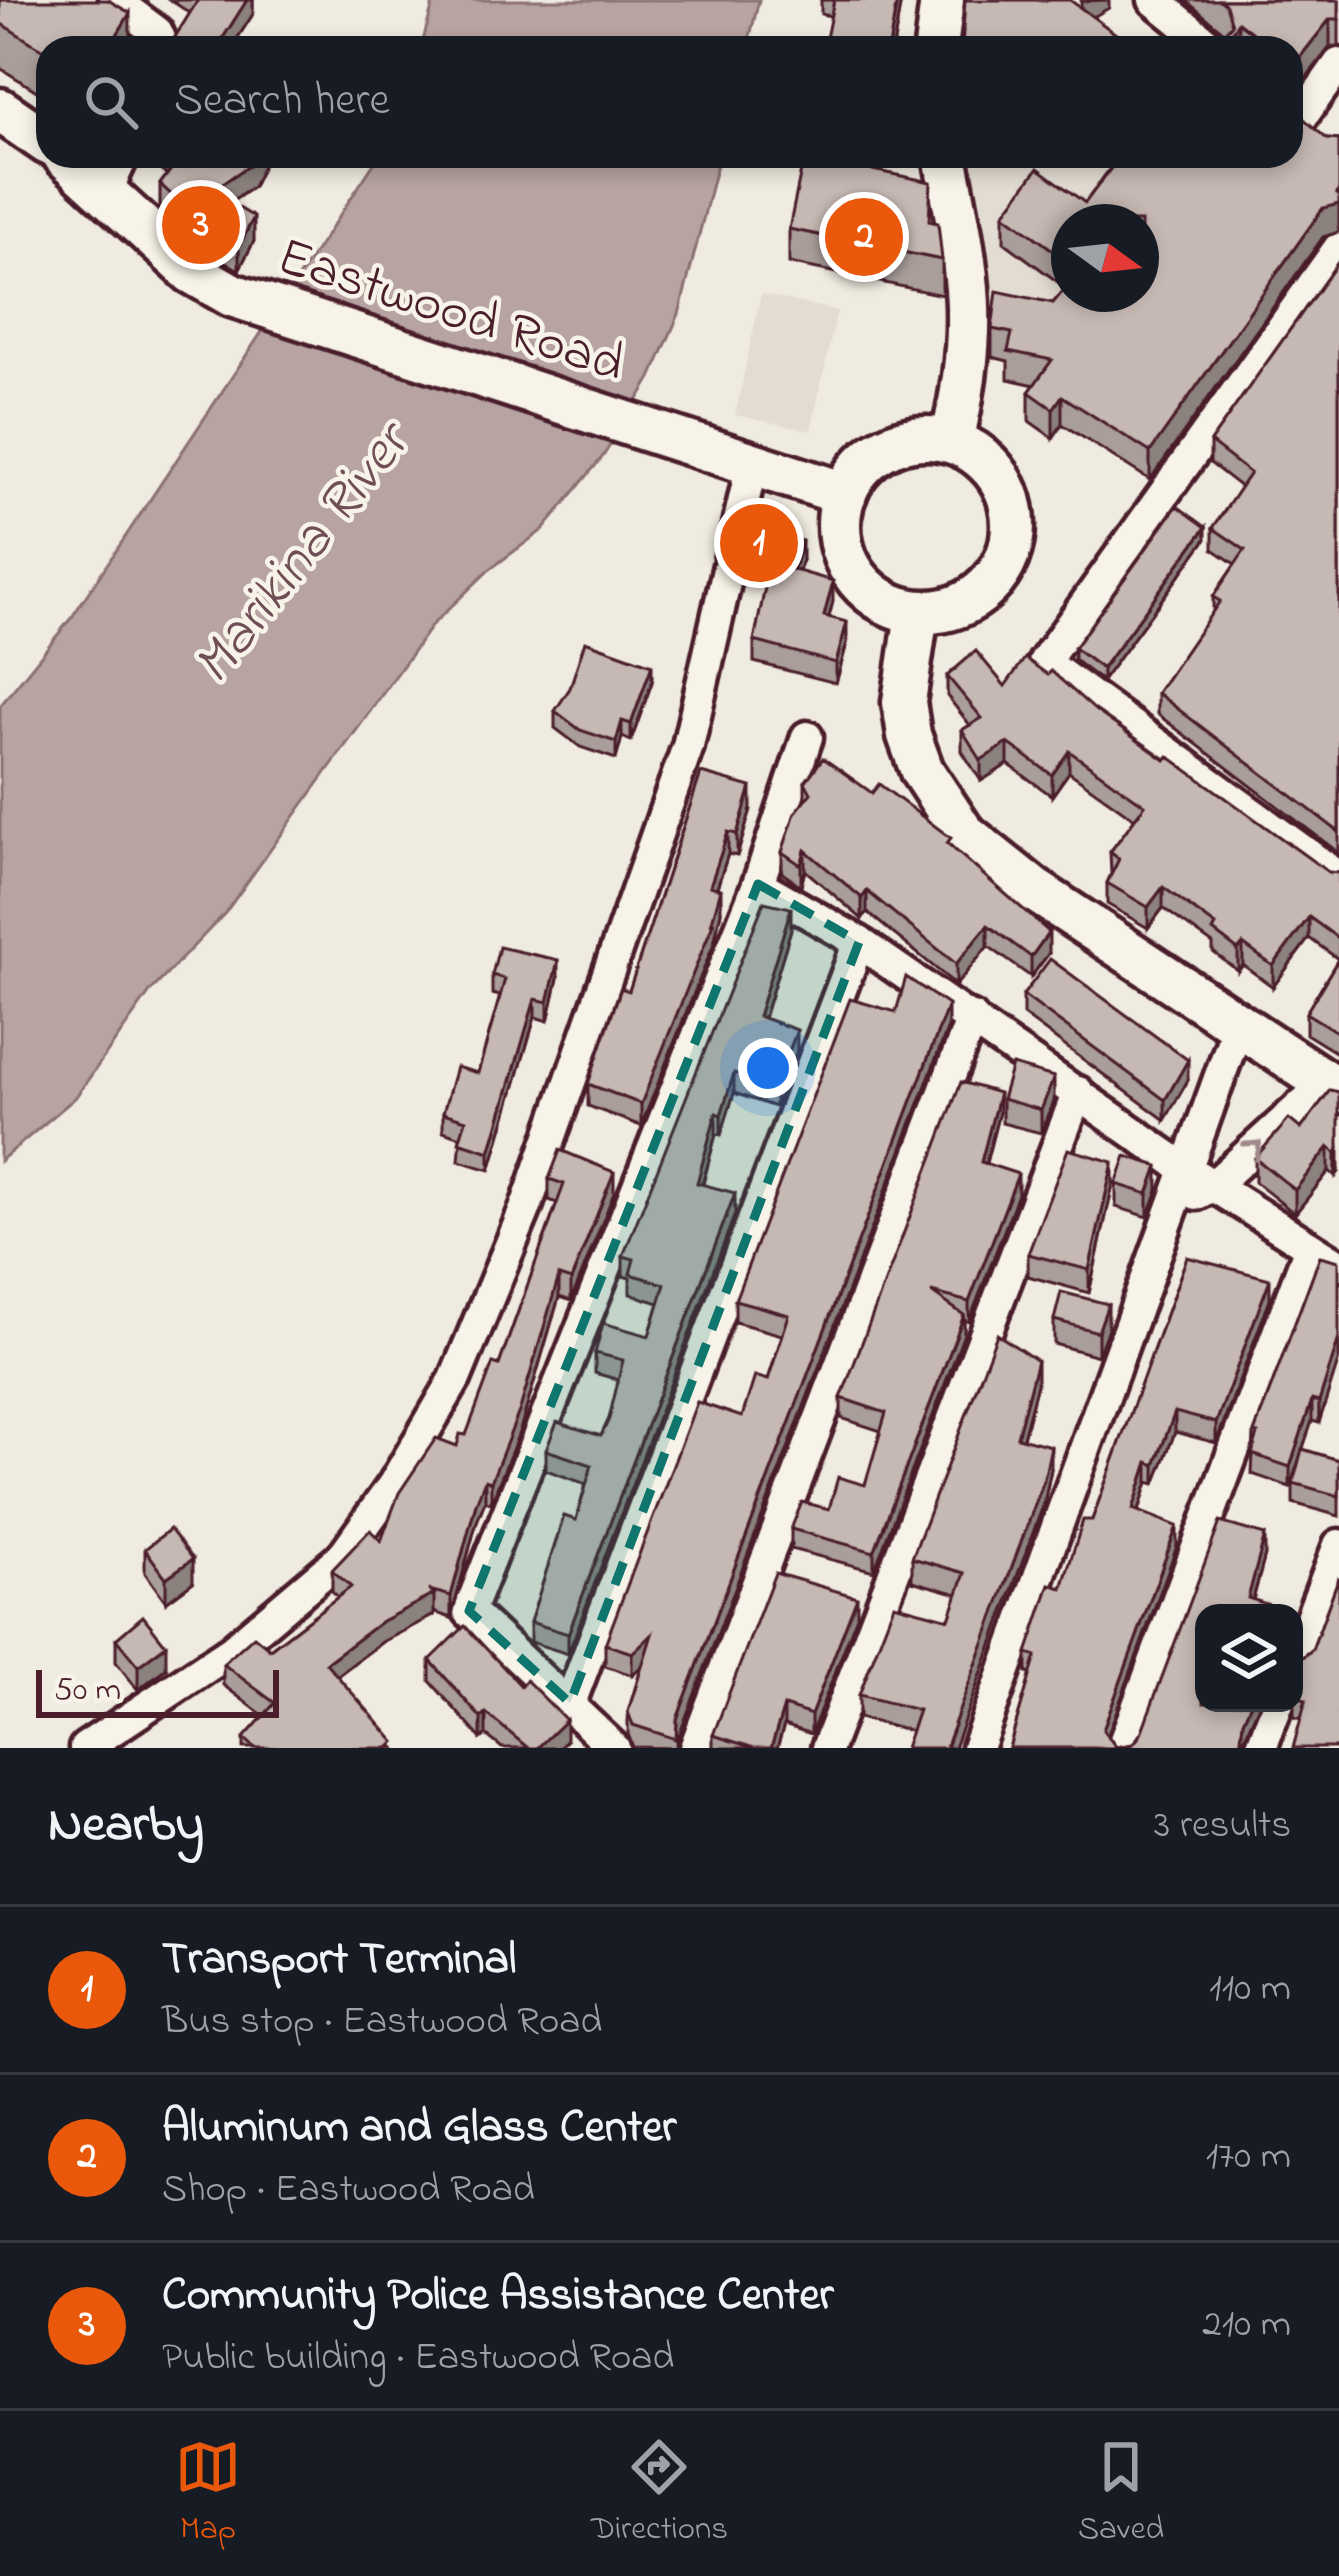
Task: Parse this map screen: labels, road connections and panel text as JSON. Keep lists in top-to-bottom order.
{
  "streets": {
    "main road": ["Eastwood Road"]
  },
  "water": ["Marikina River"],
  "scale_bar": "50 m",
  "north": "right",
  "page": {
    "search": "Search here",
    "pins": ["3", "2", "1"],
    "scale": "50 m",
    "heading": ["Nearby", "3 results"],
    "list": [
      {
        "mark": "1",
        "name": "Transport Terminal",
        "note": "Bus stop · Eastwood Road",
        "value": "110 m"
      },
      {
        "mark": "2",
        "name": "Aluminum and Glass Center",
        "note": "Shop · Eastwood Road",
        "value": "170 m"
      },
      {
        "mark": "3",
        "name": "Community Police Assistance Center",
        "note": "Public building · Eastwood Road",
        "value": "210 m"
      }
    ],
    "nav": ["Map", "Directions", "Saved"]
  }
}
